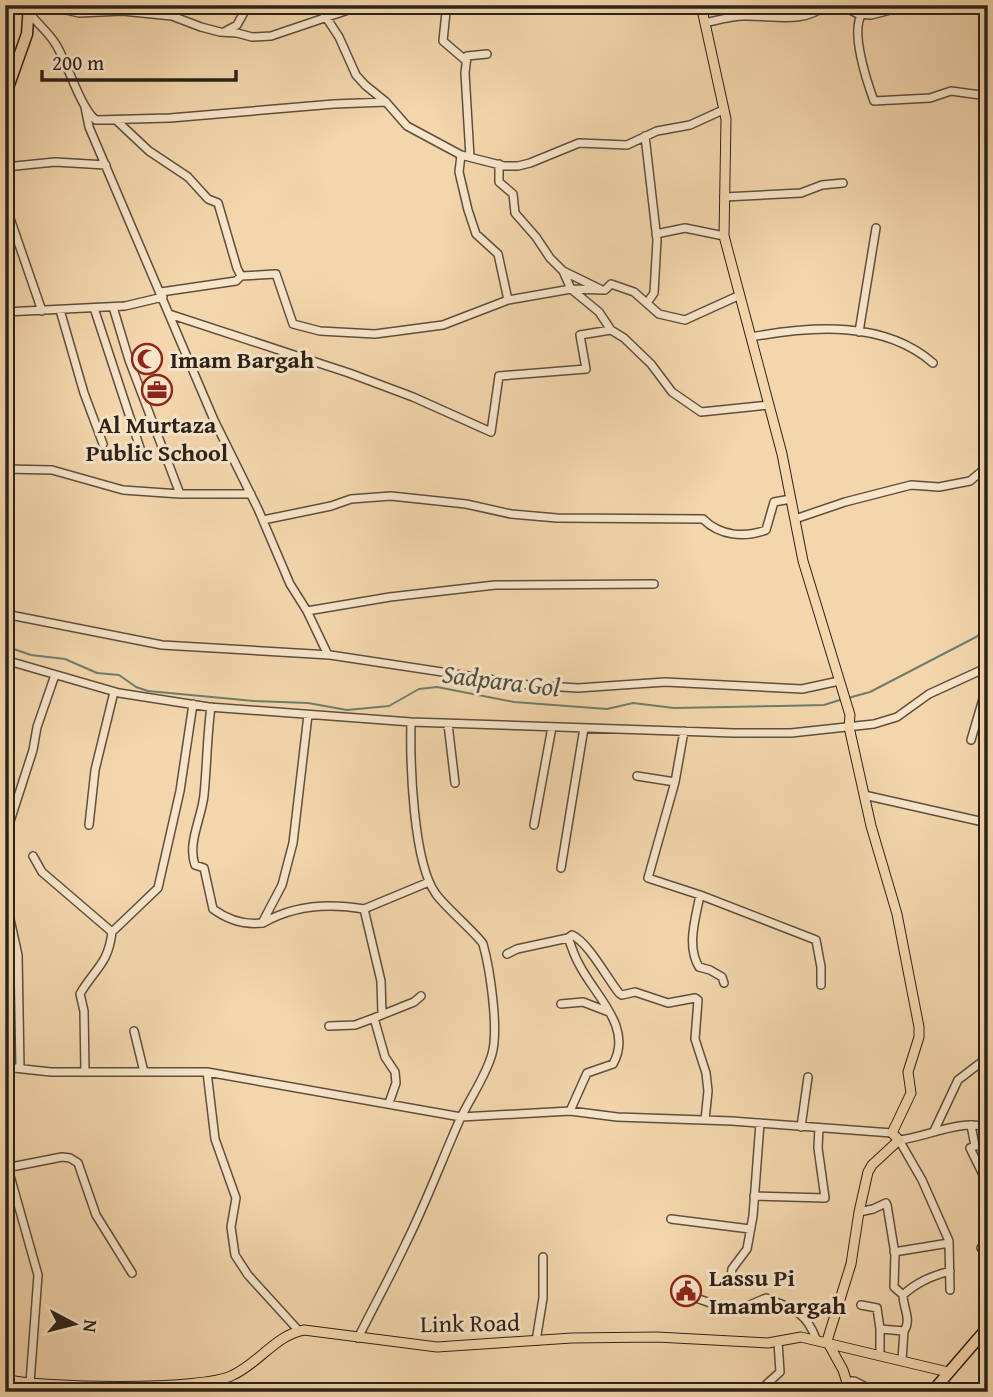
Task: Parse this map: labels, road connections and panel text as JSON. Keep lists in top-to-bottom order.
{
  "streets": {
    "main road": ["Link Road"]
  },
  "water": ["Sadpara Gol"],
  "places": {
    "mosque": ["Imam Bargah"],
    "office": ["Al Murtaza Public School"],
    "public building": ["Lassu Pi Imambargah"]
  },
  "scale_bar": "200 m",
  "north": "right"
}
